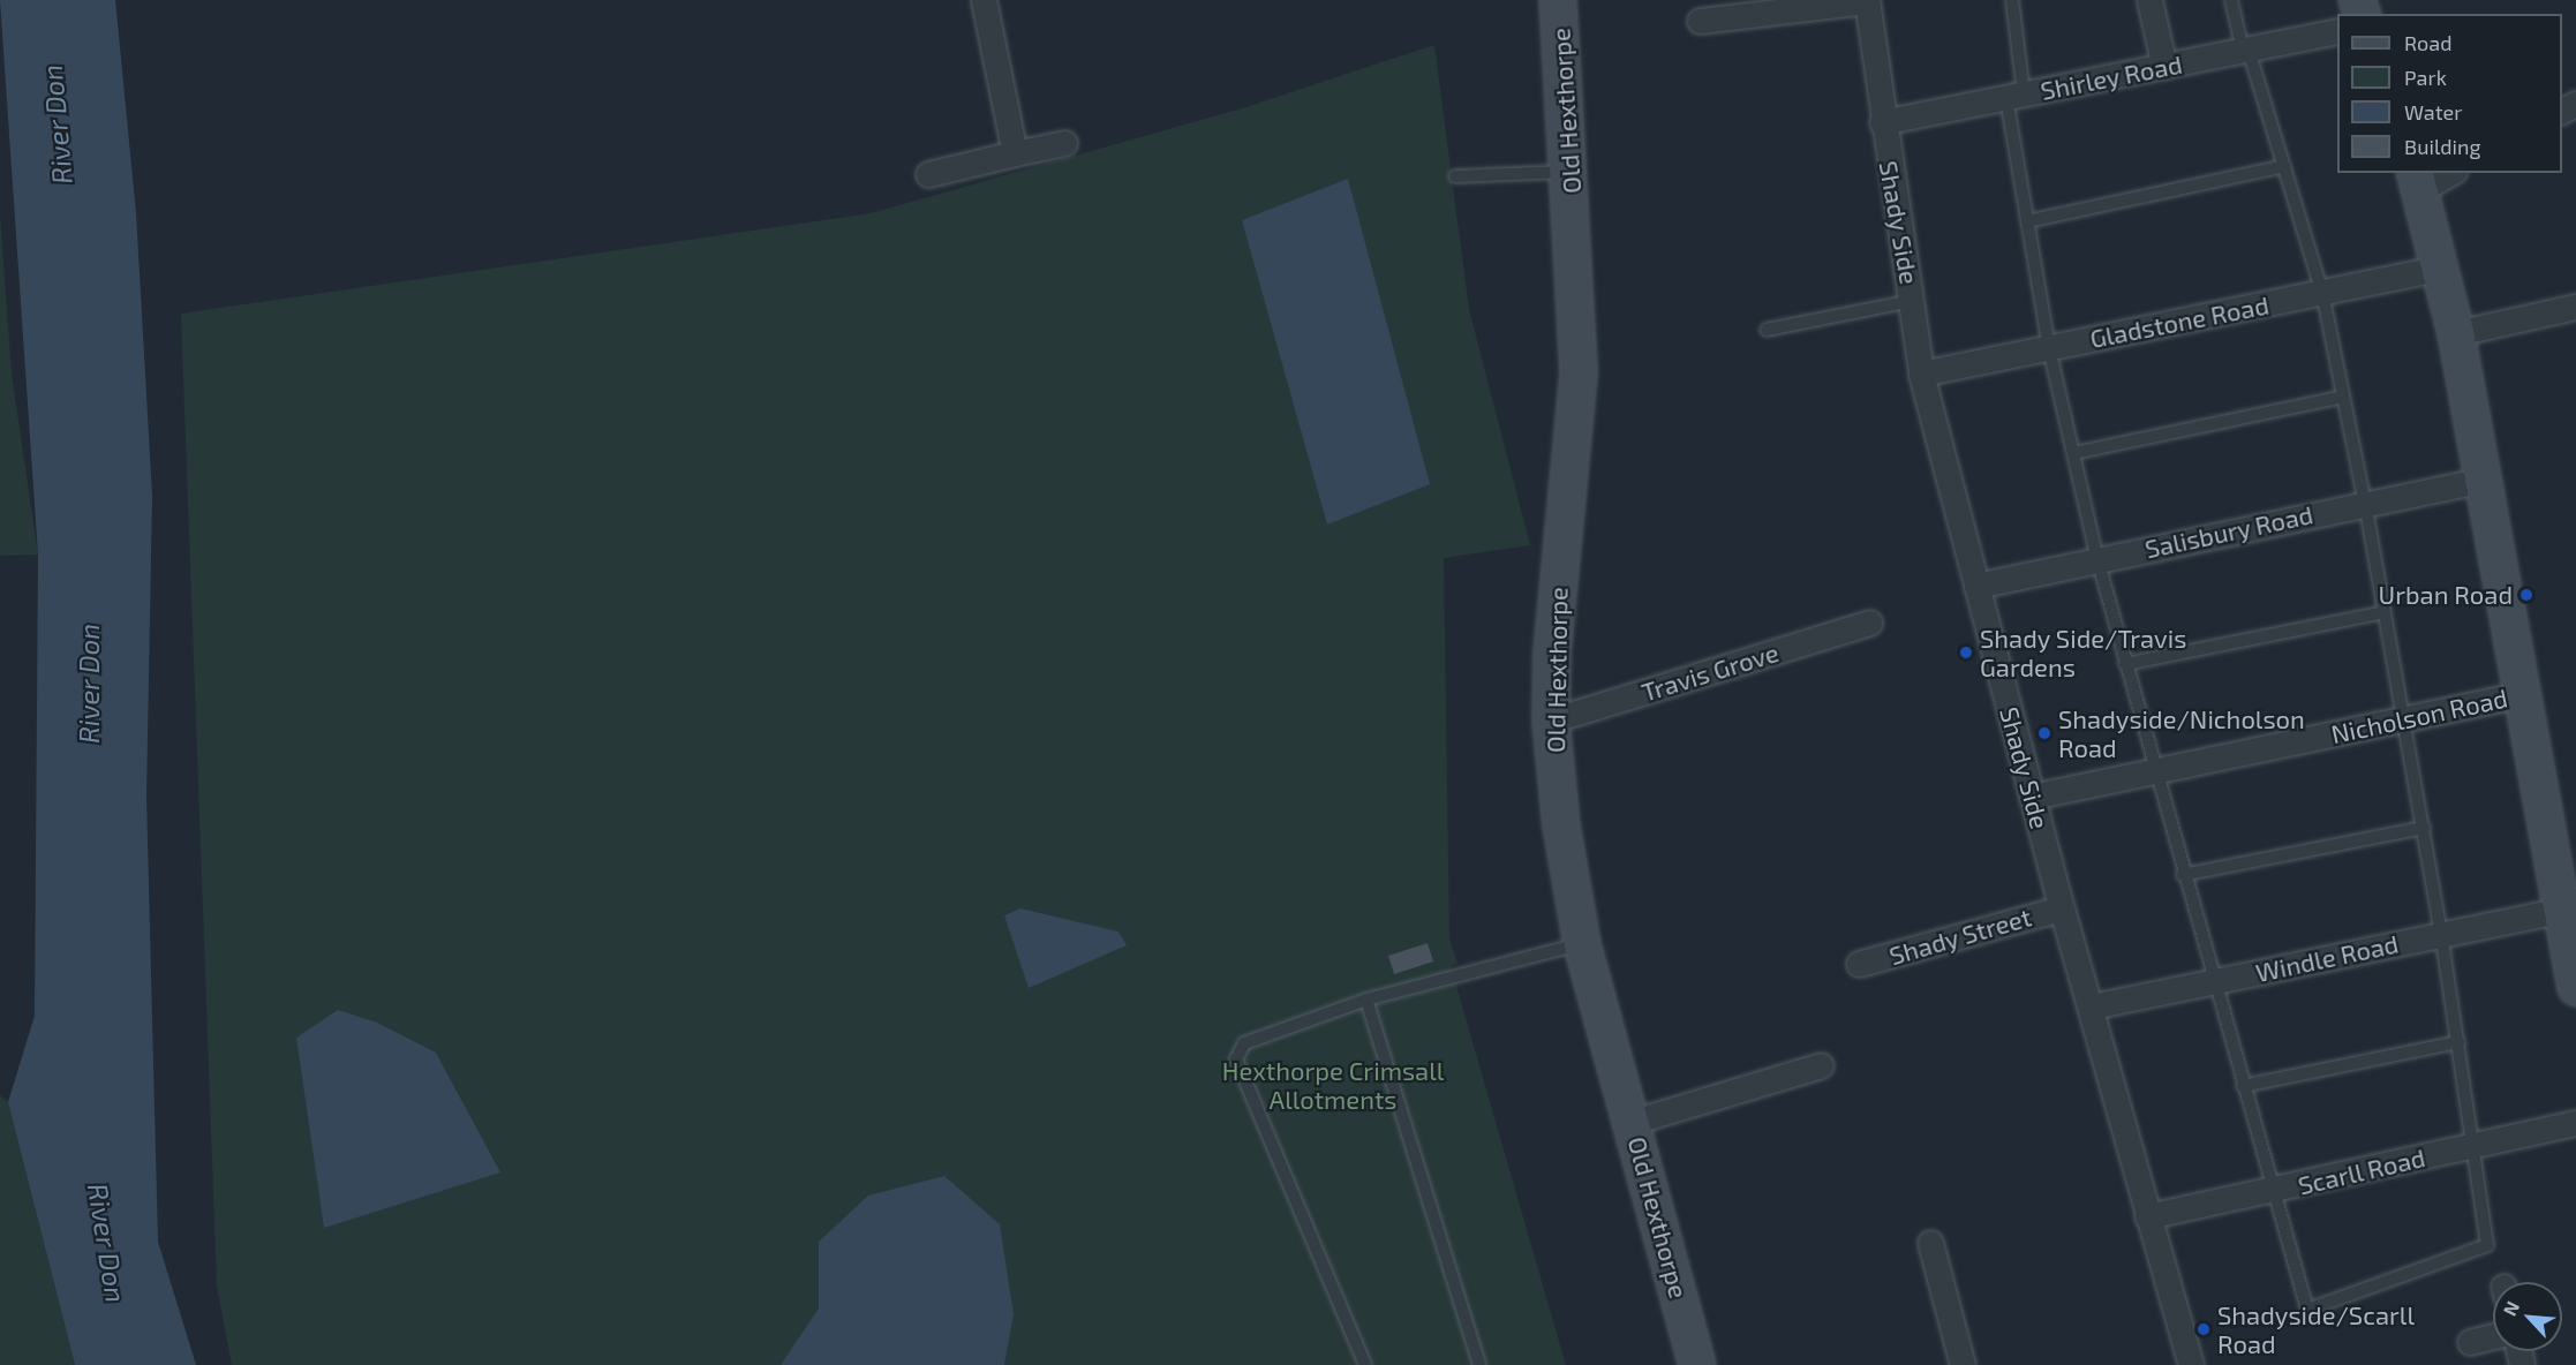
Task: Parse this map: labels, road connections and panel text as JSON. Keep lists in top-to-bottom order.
{
  "streets": {
    "street": [
      "Shirley Road",
      "Old Hexthorpe",
      "Shady Side",
      "Gladstone Road",
      "Salisbury Road",
      "Travis Grove",
      "Nicholson Road",
      "Shady Street",
      "Windle Road",
      "Scarll Road"
    ]
  },
  "crossings": [
    ["Shirley Road", "Shady Side"],
    ["Old Hexthorpe", "Travis Grove"],
    ["Shady Side", "Gladstone Road"],
    ["Shady Side", "Salisbury Road"],
    ["Shady Side", "Nicholson Road"],
    ["Shady Side", "Shady Street"],
    ["Shady Side", "Windle Road"],
    ["Shady Side", "Scarll Road"]
  ],
  "water": ["River Don"],
  "parks": ["Hexthorpe Crimsall Allotments"],
  "places": [
    "Urban Road",
    "Shady Side/Travis Gardens",
    "Shadyside/Nicholson Road",
    "Shadyside/Scarll Road"
  ],
  "legend": [
    "Road",
    "Park",
    "Water",
    "Building"
  ],
  "north": "top left"
}
